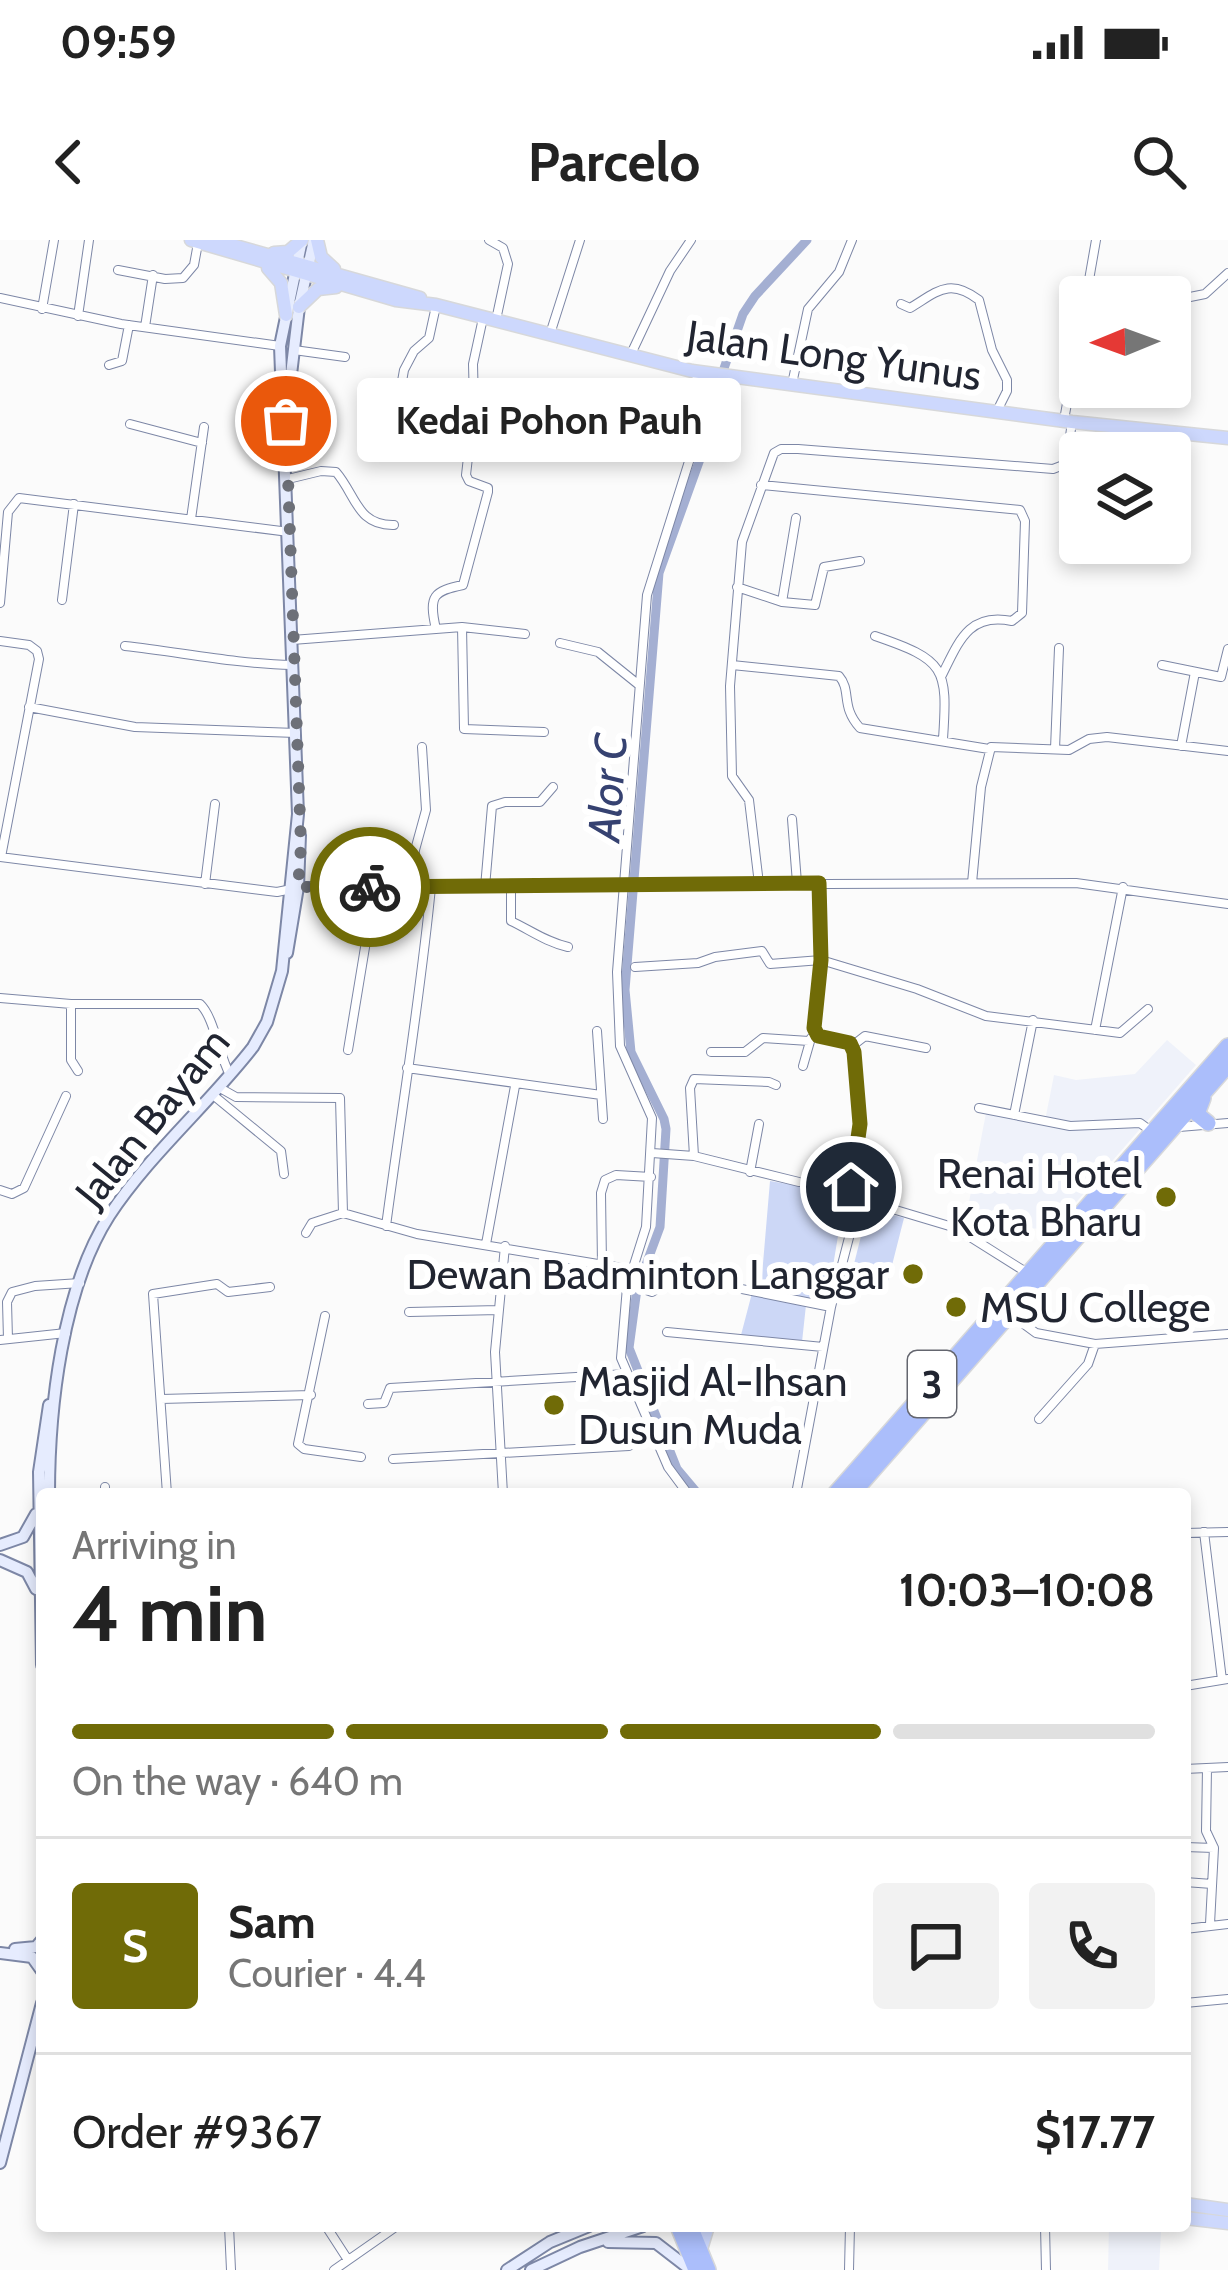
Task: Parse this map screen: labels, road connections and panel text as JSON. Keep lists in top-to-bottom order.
{
  "streets": {
    "highway": ["3"],
    "main road": ["Jalan Long Yunus", "Jalan Bayam"]
  },
  "water": ["Alor C"],
  "places": [
    "Kedai Pohon Pauh",
    "Renai Hotel Kota Bharu",
    "Dewan Badminton Langgar",
    "MSU College",
    "Masjid Al-Ihsan Dusun Muda"
  ],
  "north": "left",
  "page": {
    "status": "09:59",
    "header": "Parcelo",
    "bubble": "Kedai Pohon Pauh",
    "heading": ["4 min", "Arriving in", "10:03–10:08"],
    "panel": [
      "Sam",
      "Courier · 4.4",
      "Order #9367",
      "$17.77"
    ],
    "bar": "On the way · 640 m",
    "round": "S"
  }
}
